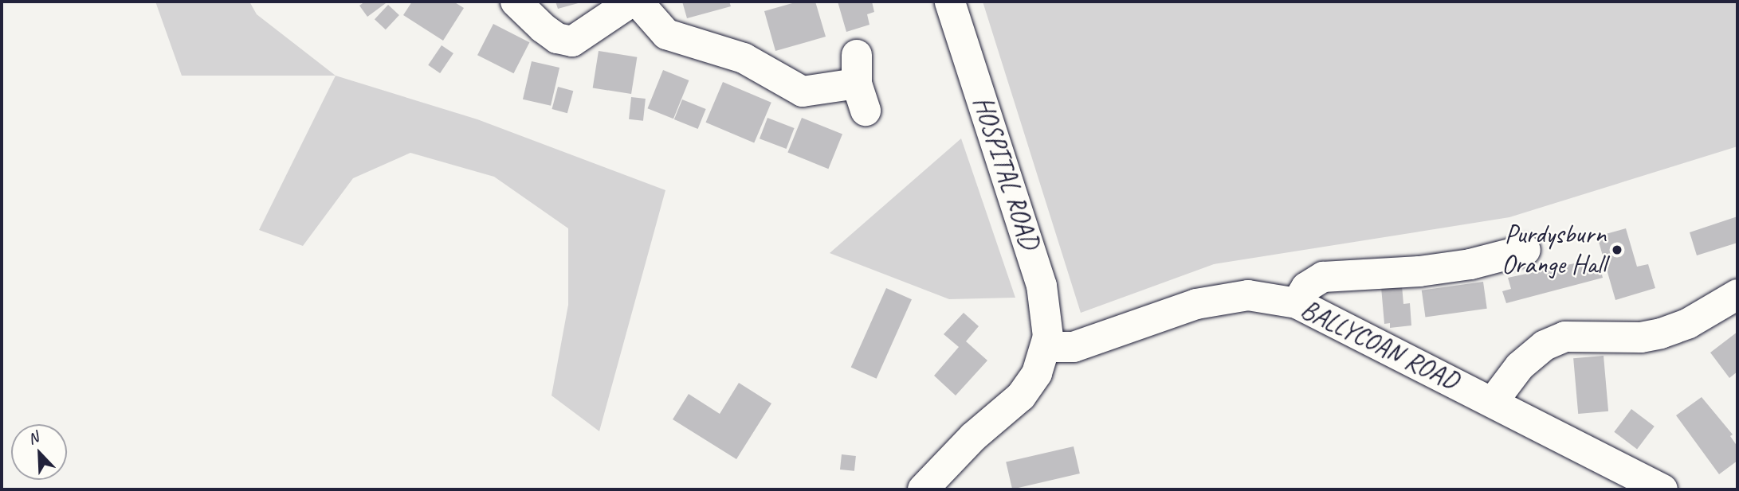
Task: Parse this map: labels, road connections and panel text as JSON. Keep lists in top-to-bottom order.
{
  "streets": {
    "street": ["HOSPITAL ROAD", "BALLYCOAN ROAD"]
  },
  "crossings": [
    ["HOSPITAL ROAD", "BALLYCOAN ROAD"]
  ],
  "places": ["Purdysburn Orange Hall"],
  "north": "top left"
}
